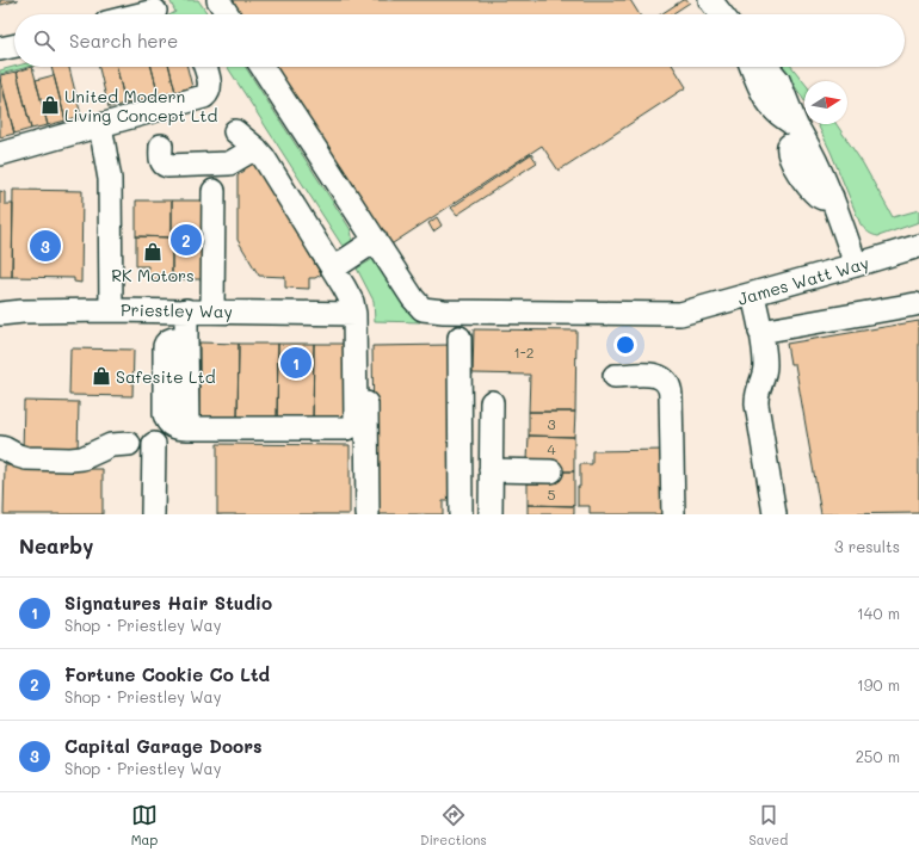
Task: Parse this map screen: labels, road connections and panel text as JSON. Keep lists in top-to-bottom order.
{
  "streets": {
    "street": ["James Watt Way", "Priestley Way"]
  },
  "places": {
    "shop": ["United Modern Living Concept Ltd", "RK Motors", "Safesite Ltd"]
  },
  "house_numbers": [
    "1-2",
    "3",
    "4",
    "5"
  ],
  "north": "right",
  "page": {
    "search": "Search here",
    "pins": ["2", "3", "1"],
    "heading": ["Nearby", "3 results"],
    "list": [
      {
        "mark": "1",
        "name": "Signatures Hair Studio",
        "note": "Shop · Priestley Way",
        "value": "140 m"
      },
      {
        "mark": "2",
        "name": "Fortune Cookie Co Ltd",
        "note": "Shop · Priestley Way",
        "value": "190 m"
      },
      {
        "mark": "3",
        "name": "Capital Garage Doors",
        "note": "Shop · Priestley Way",
        "value": "250 m"
      }
    ],
    "nav": ["Map", "Directions", "Saved"]
  }
}
